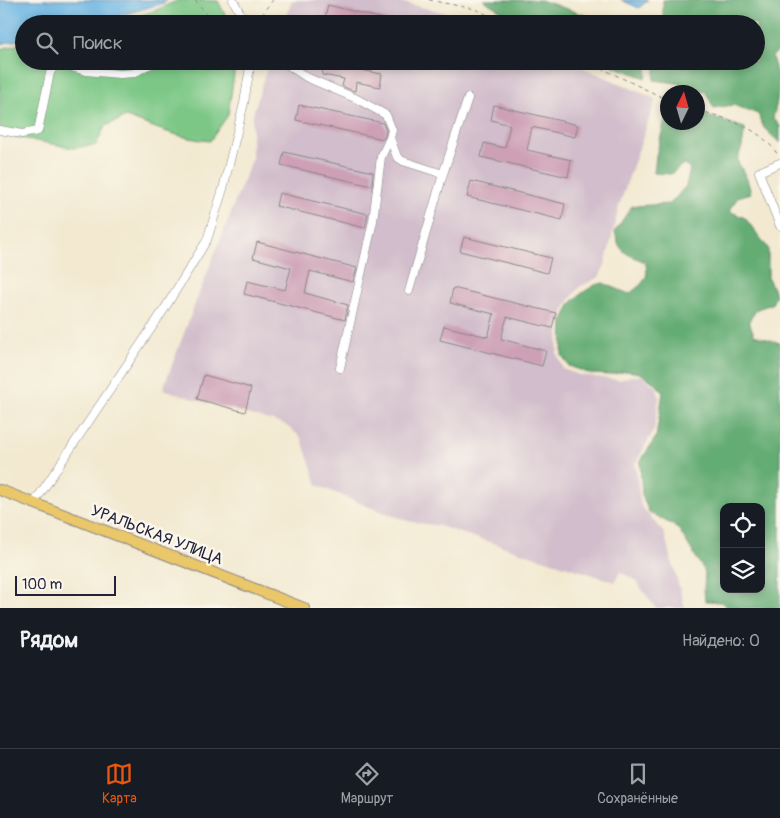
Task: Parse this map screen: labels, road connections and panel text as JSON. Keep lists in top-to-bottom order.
{
  "streets": {
    "main road": ["УРАЛЬСКАЯ УЛИЦА"]
  },
  "scale_bar": "100 m",
  "north": "top",
  "page": {
    "search": "Поиск",
    "scale": "100 m",
    "heading": ["Рядом", "Найдено: 0"],
    "nav": ["Карта", "Маршрут", "Сохранённые"]
  }
}
